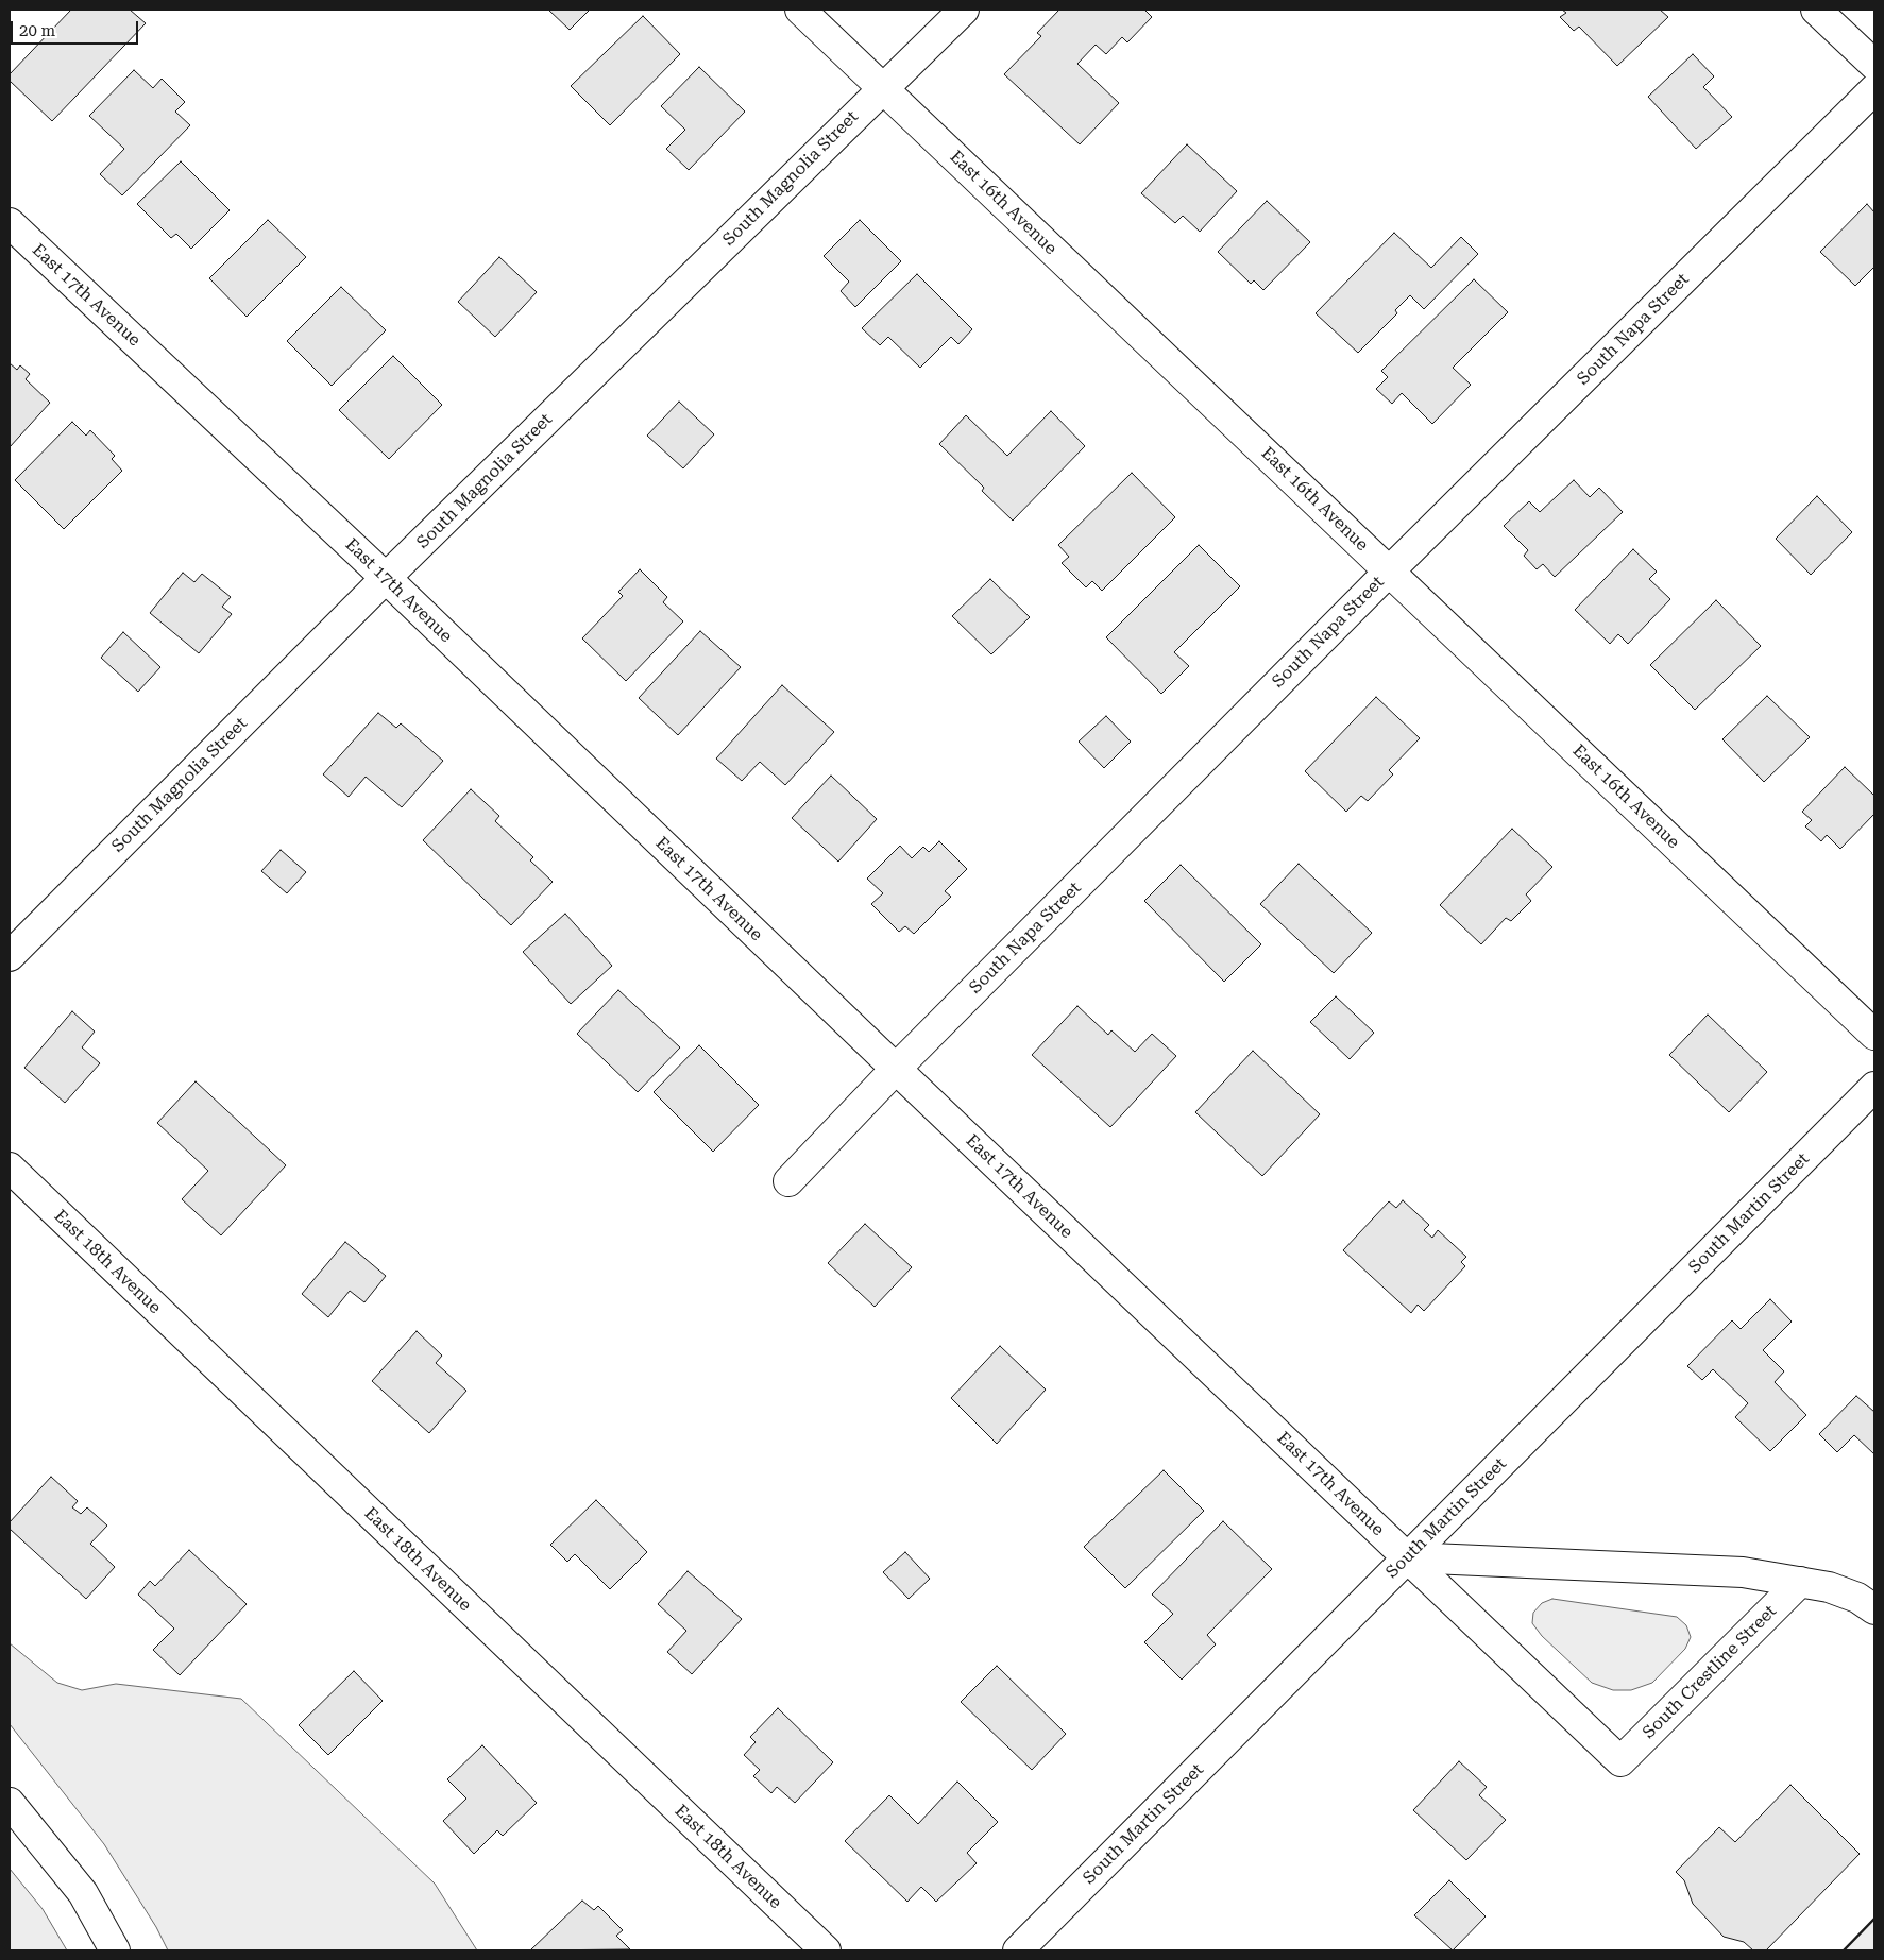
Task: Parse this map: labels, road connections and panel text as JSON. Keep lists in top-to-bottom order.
{
  "streets": {
    "street": [
      "South Magnolia Street",
      "East 16th Avenue",
      "East 17th Avenue",
      "South Napa Street",
      "South Martin Street",
      "East 18th Avenue",
      "South Crestline Street"
    ]
  },
  "crossings": [
    ["South Magnolia Street", "East 16th Avenue"],
    ["South Magnolia Street", "East 17th Avenue"],
    ["East 16th Avenue", "South Napa Street"],
    ["East 17th Avenue", "South Napa Street"],
    ["East 17th Avenue", "South Martin Street"],
    ["East 17th Avenue", "South Crestline Street"]
  ],
  "scale_bar": "20 m"
}
